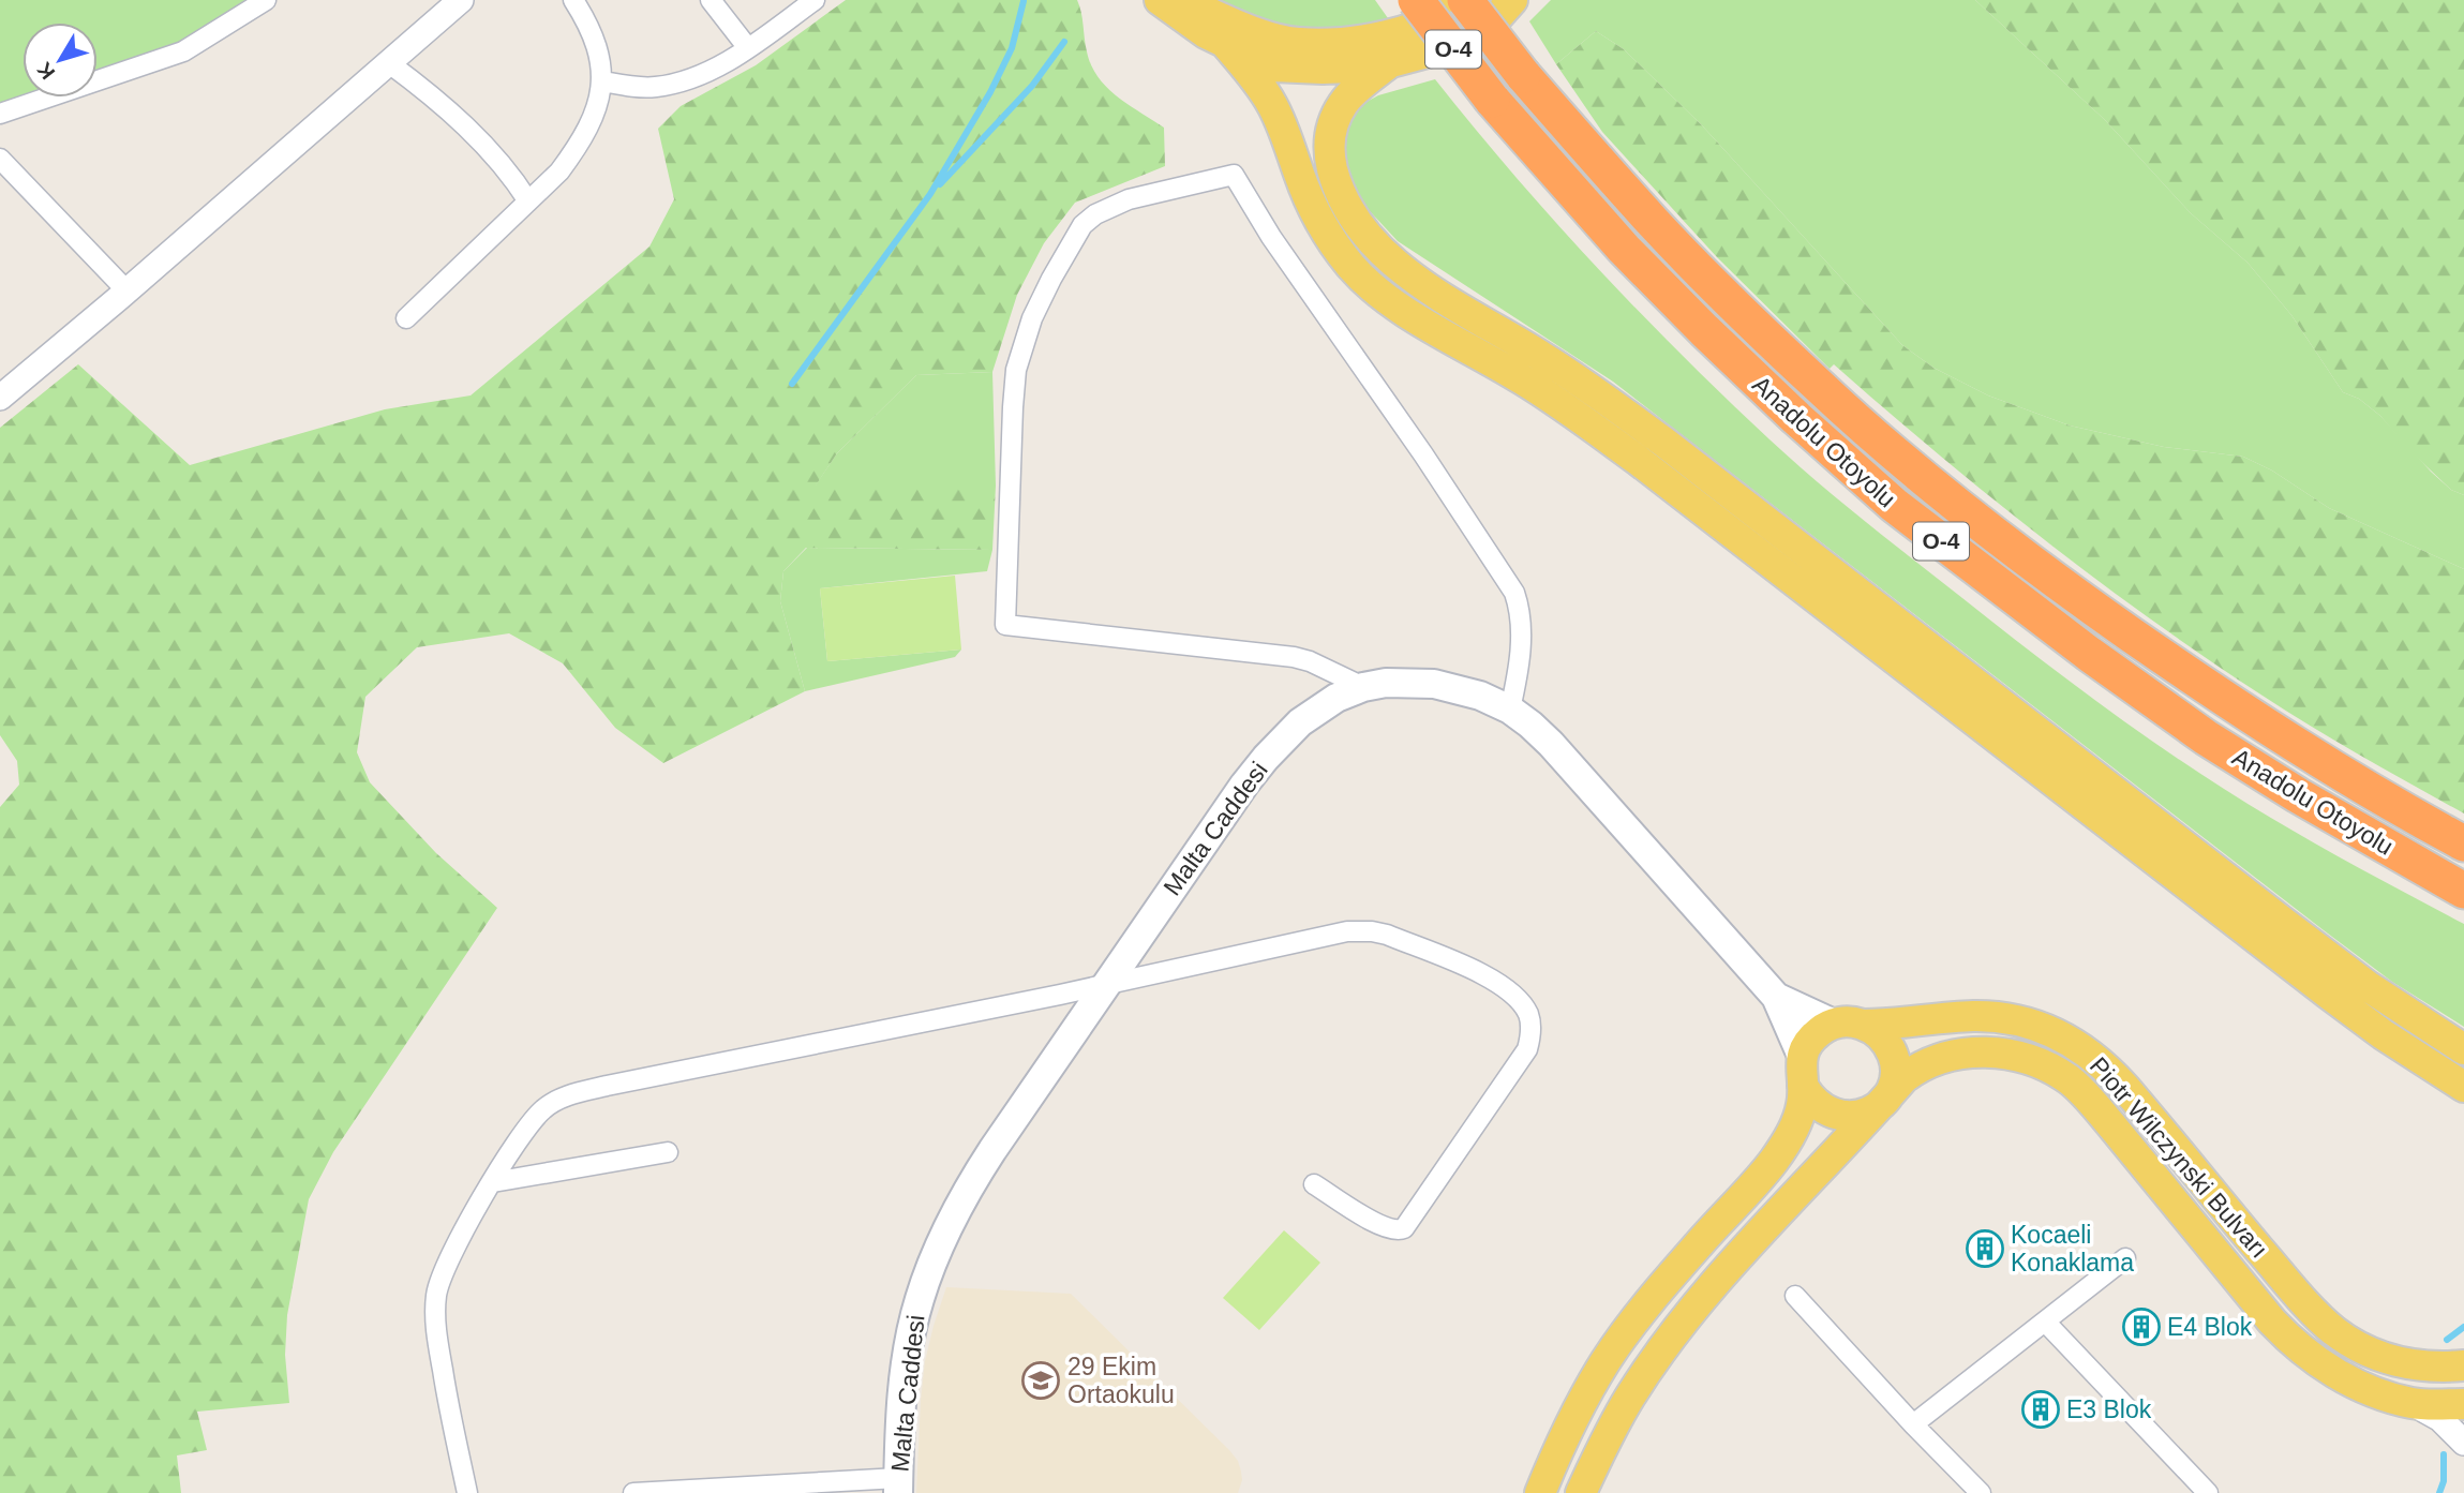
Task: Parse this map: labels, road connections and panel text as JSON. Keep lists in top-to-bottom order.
{
  "streets": {
    "highway": ["O-4", "Anadolu Otoyolu"],
    "main road": ["Malta Caddesi", "Piotr Wilczynski Bulvarı"]
  },
  "crossings": [
    ["Malta Caddesi", "Piotr Wilczynski Bulvarı"]
  ],
  "places": {
    "building": ["Kocaeli Konaklama", "E4 Blok", "E3 Blok"],
    "school or university": ["29 Ekim Ortaokulu"]
  },
  "north": "bottom left"
}
